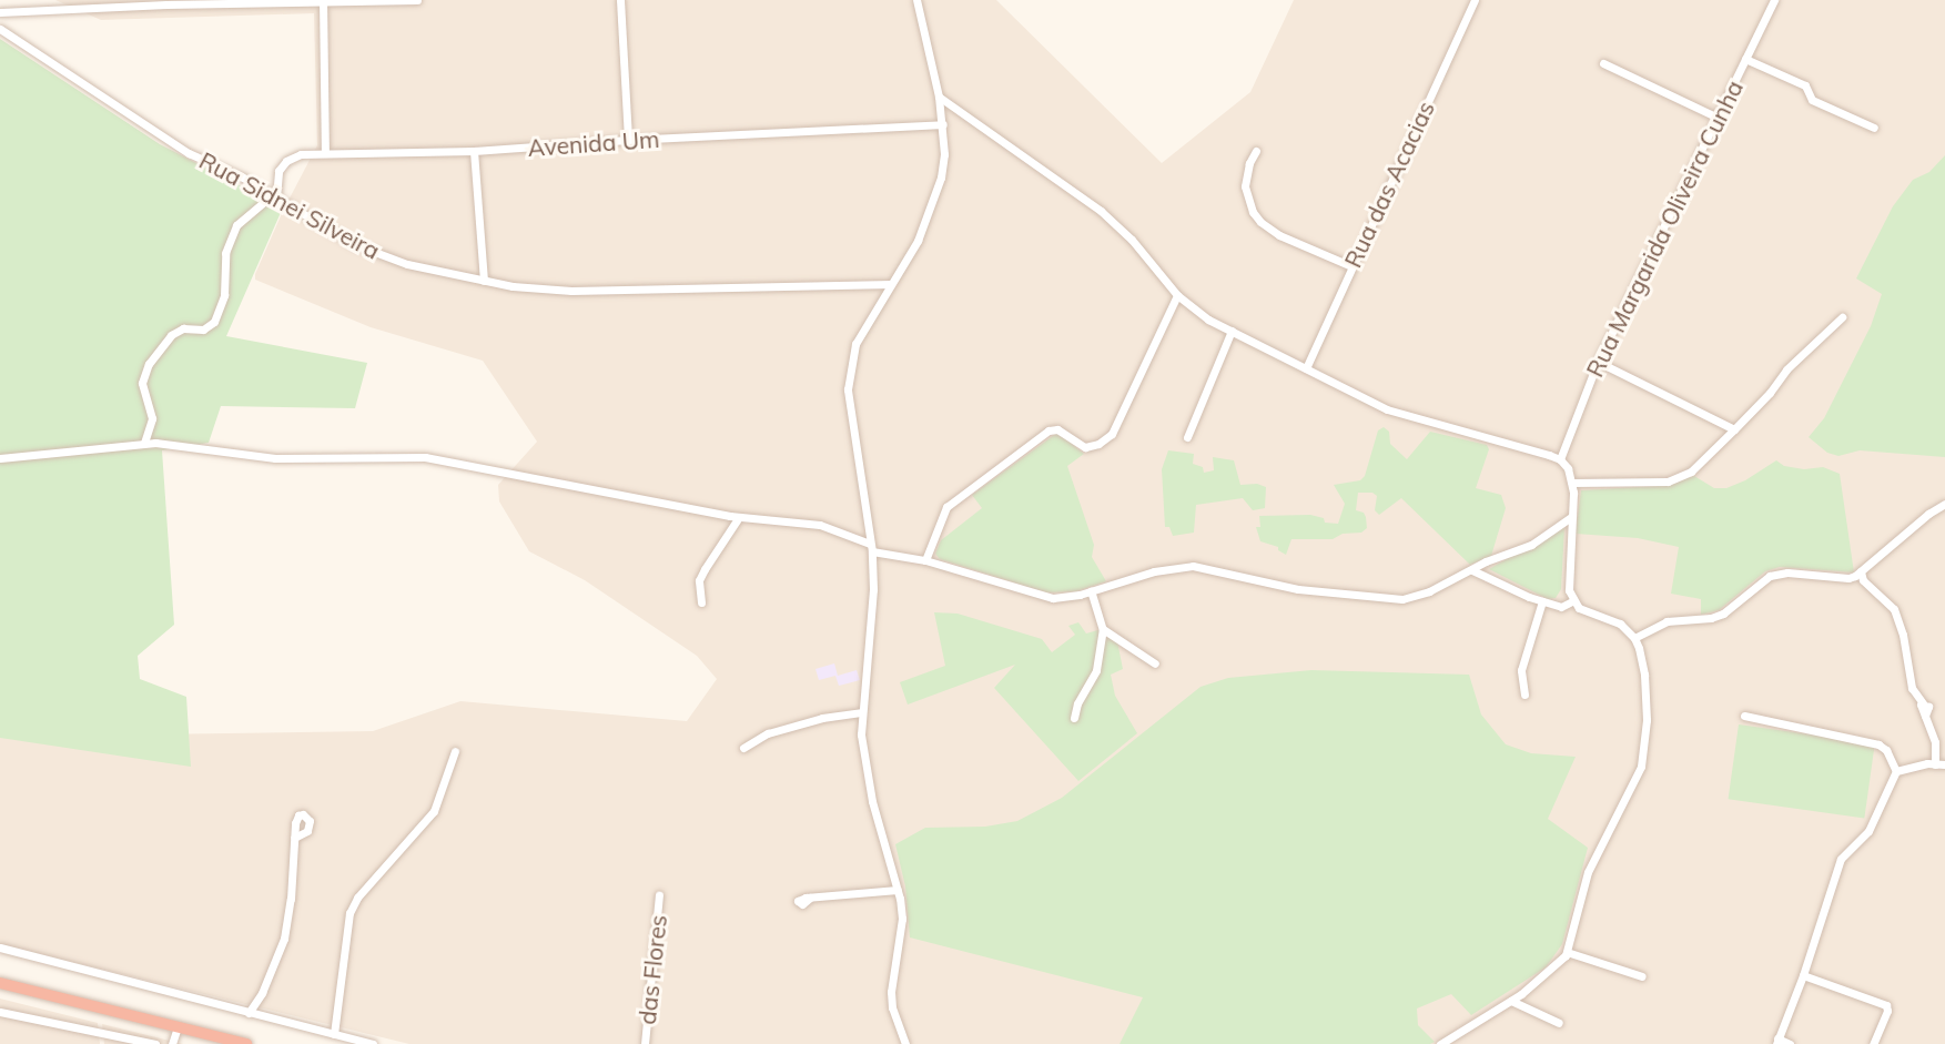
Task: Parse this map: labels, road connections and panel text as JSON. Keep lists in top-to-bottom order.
{
  "streets": {
    "street": [
      "Avenida Um",
      "Rua das Acacias",
      "Rua Sidnei Silveira",
      "Rua Margarida Oliveira Cunha",
      "das Flores"
    ]
  },
  "crossings": [
    ["Avenida Um", "Rua Sidnei Silveira"]
  ]
}
